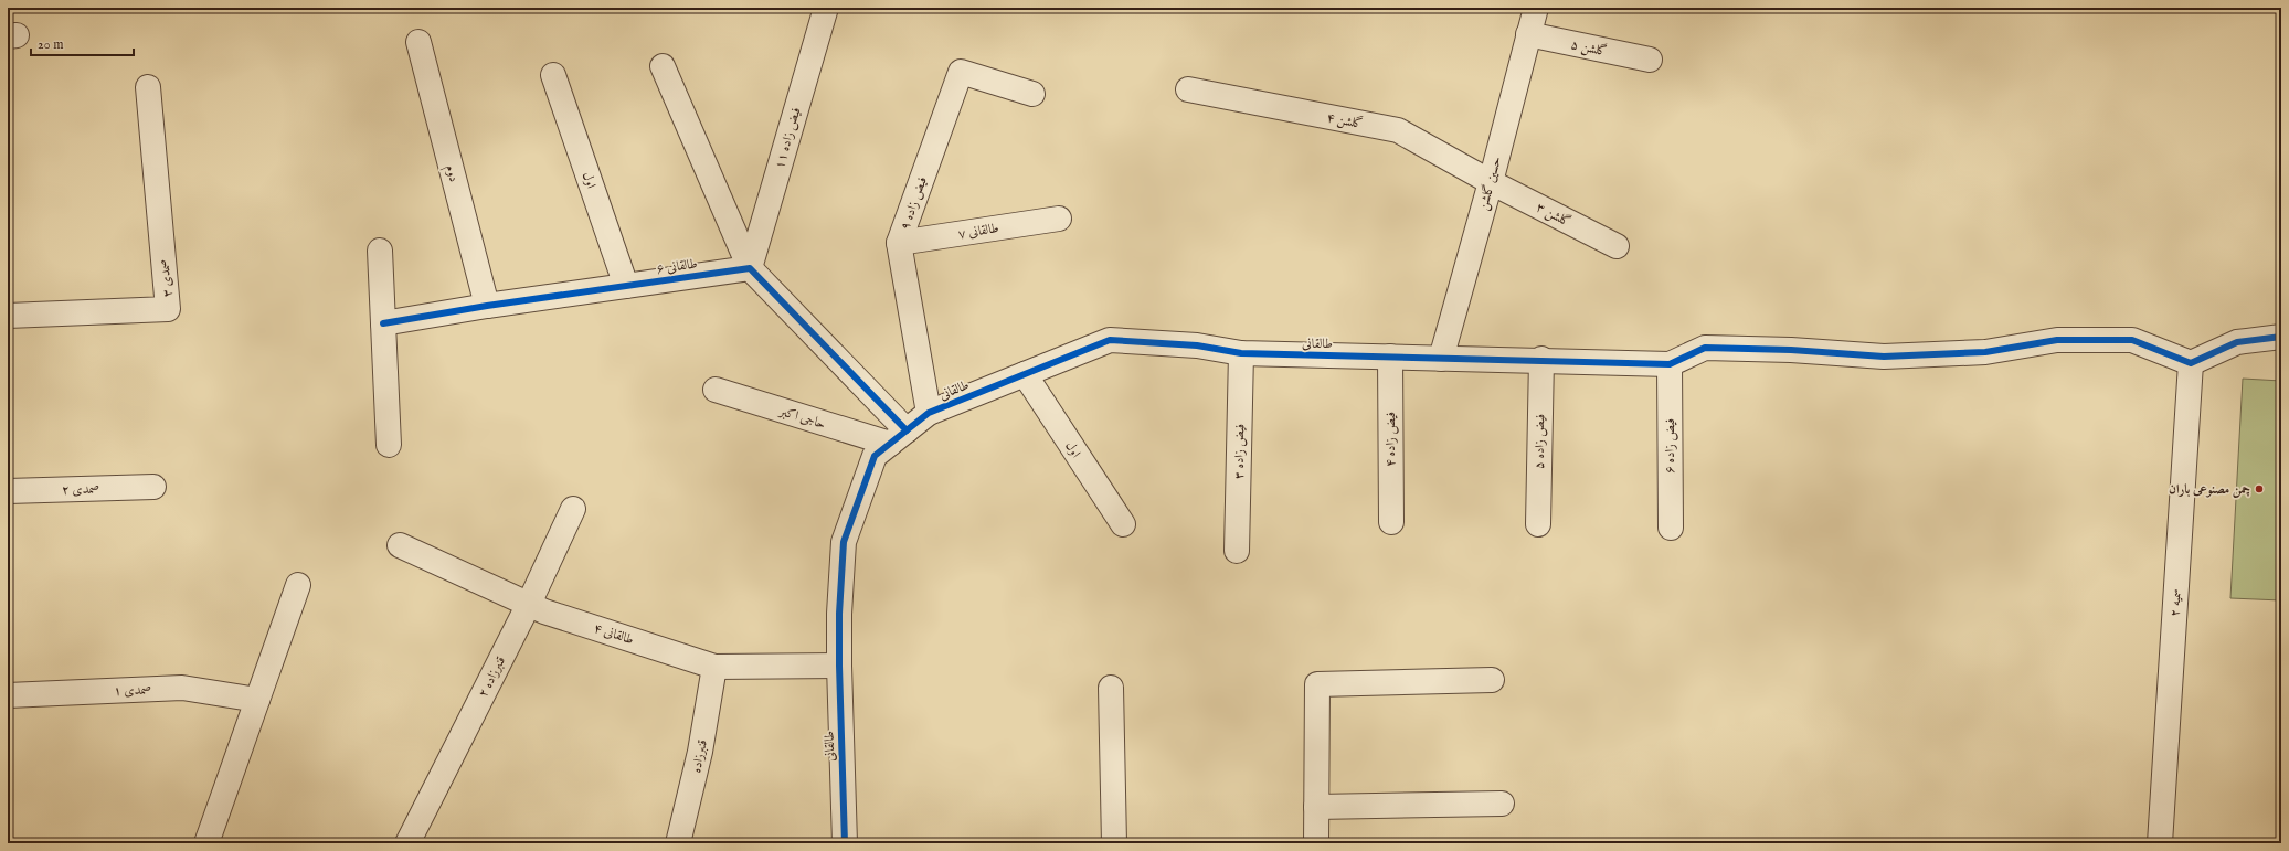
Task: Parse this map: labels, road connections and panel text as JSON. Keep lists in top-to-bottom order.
{
  "streets": {
    "street": [
      "گلشن ۵",
      "گلشن ۴",
      "فیض زاده ۱۱",
      "دوم",
      "اول",
      "حسین گلشن",
      "فیض زاده ۹",
      "گلشن ۳",
      "طالقانی ۷",
      "طالقانی ۶",
      "صمدی ۳",
      "طالقانی",
      "حاجی اکبر",
      "فیض زاده ۴",
      "فیض زاده ۵",
      "فیض زاده ۶",
      "فیض زاده ۳",
      "صمدی ۲",
      "سمیه ۲",
      "طالقانی ۴",
      "قنبرزاده ۲",
      "صمدی ۱",
      "قنبرزاده"
    ]
  },
  "crossings": [
    ["گلشن ۵", "حسین گلشن"],
    ["گلشن ۴", "حسین گلشن"],
    ["گلشن ۴", "گلشن ۳"],
    ["فیض زاده ۱۱", "طالقانی ۶"],
    ["دوم", "طالقانی ۶"],
    ["اول", "طالقانی ۶"],
    ["اول", "طالقانی"],
    ["حسین گلشن", "گلشن ۳"],
    ["حسین گلشن", "طالقانی"],
    ["فیض زاده ۹", "طالقانی ۷"],
    ["فیض زاده ۹", "طالقانی"],
    ["طالقانی", "حاجی اکبر"],
    ["طالقانی", "فیض زاده ۴"],
    ["طالقانی", "فیض زاده ۵"],
    ["طالقانی", "فیض زاده ۶"],
    ["طالقانی", "فیض زاده ۳"],
    ["طالقانی", "طالقانی ۴"],
    ["طالقانی ۴", "قنبرزاده ۲"],
    ["طالقانی ۴", "قنبرزاده"]
  ],
  "places": ["چمن مصنوعی باران"],
  "scale_bar": "20 m"
}
